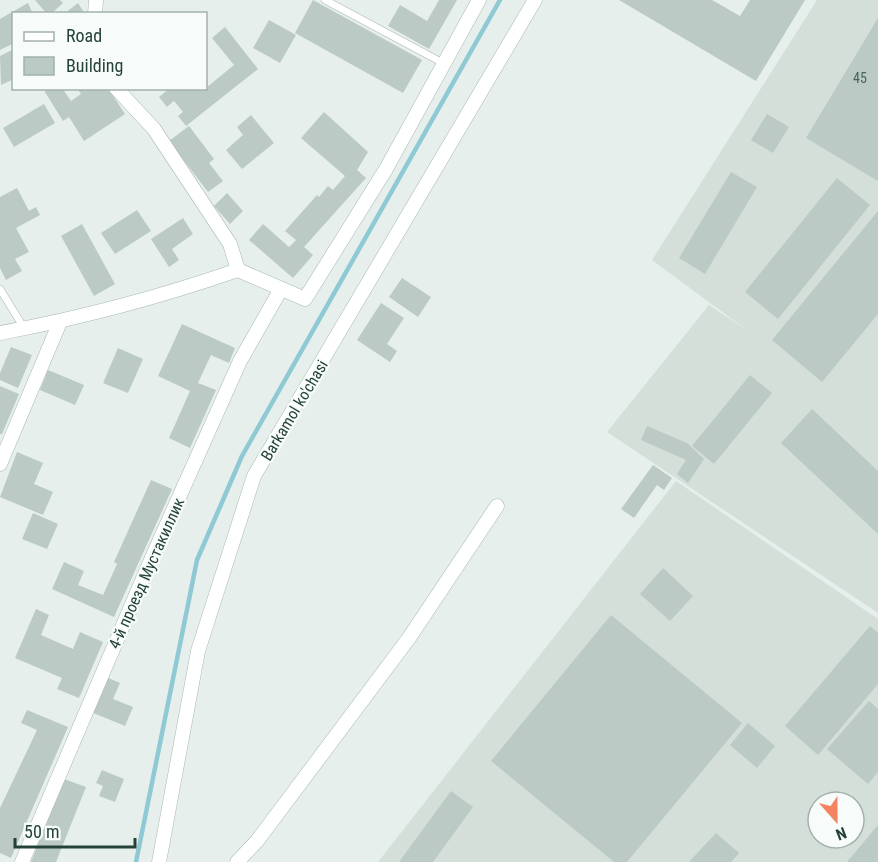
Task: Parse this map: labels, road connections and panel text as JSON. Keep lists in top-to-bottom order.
{
  "streets": {
    "street": ["Barkamol ko'chasi", "4-й проезд Мустакиллик"]
  },
  "house_numbers": ["45"],
  "legend": ["Road", "Building"],
  "scale_bar": "50 m",
  "north": "bottom"
}
